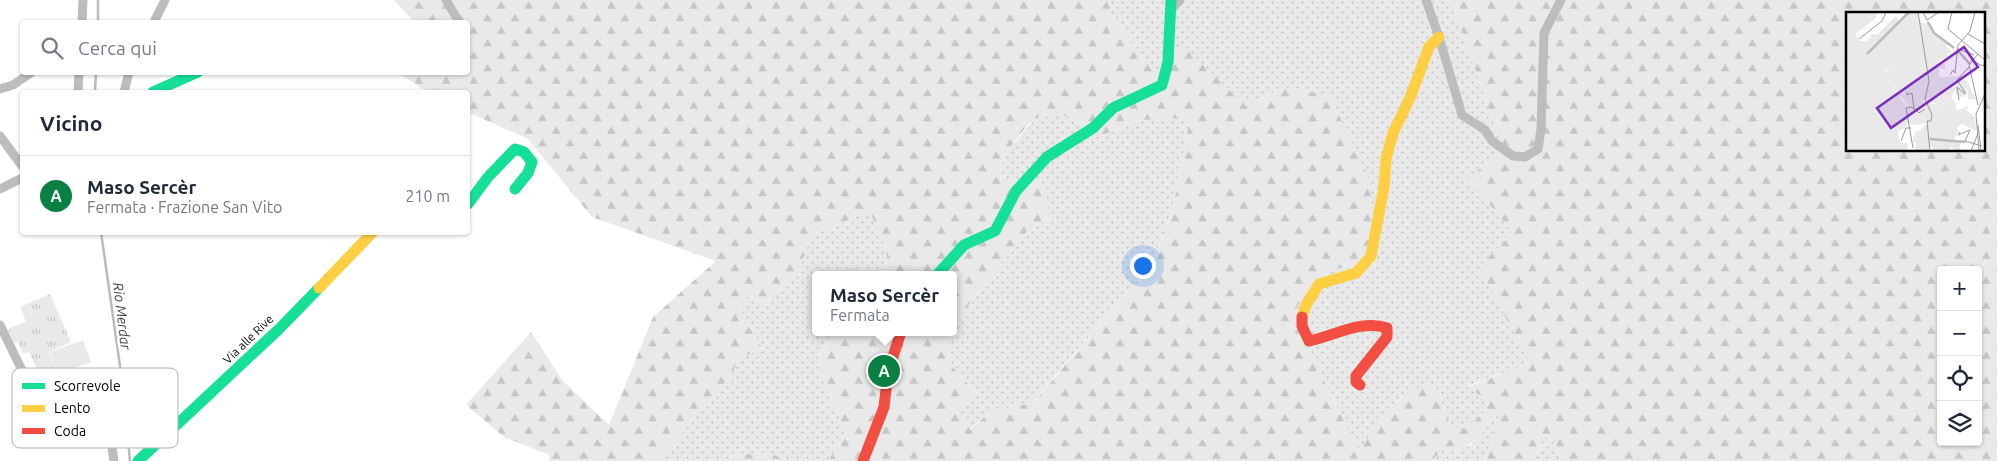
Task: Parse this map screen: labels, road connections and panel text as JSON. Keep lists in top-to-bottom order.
{
  "streets": {
    "street": ["Via alle Rive"]
  },
  "water": ["Rio Merdar"],
  "legend": ["Scorrevole", "Lento", "Coda"],
  "page": {
    "search": "Cerca qui",
    "heading": "Vicino",
    "list": [
      {
        "mark": "A",
        "name": "Maso Sercèr",
        "note": "Fermata · Frazione San Vito",
        "value": "210 m"
      }
    ],
    "map_buttons": ["+", "−"],
    "popup": ["Maso Sercèr", "Fermata"],
    "pins": "A"
  }
}
